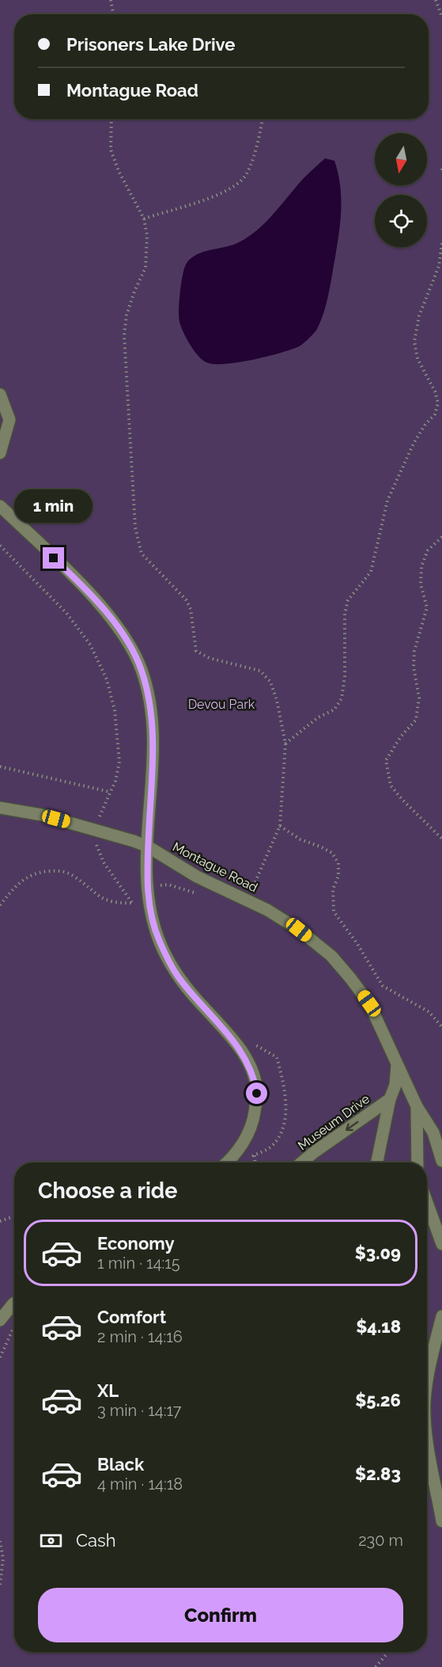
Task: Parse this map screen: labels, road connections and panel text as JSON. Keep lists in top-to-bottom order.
{
  "streets": {
    "street": ["Montague Road", "Museum Drive"]
  },
  "one_way": ["Museum Drive"],
  "parks": ["Devou Park"],
  "north": "bottom",
  "page": {
    "banner": ["Prisoners Lake Drive", "Montague Road"],
    "bubble": "1 min",
    "heading": "Choose a ride",
    "list": [
      {
        "name": "Economy",
        "note": "1 min · 14:15",
        "value": "$3.09"
      },
      {
        "name": "Comfort",
        "note": "2 min · 14:16",
        "value": "$4.18"
      },
      {
        "name": "XL",
        "note": "3 min · 14:17",
        "value": "$5.26"
      },
      {
        "name": "Black",
        "note": "4 min · 14:18",
        "value": "$2.83"
      }
    ],
    "pay": ["Cash", "230 m"],
    "buttons": "Confirm"
  }
}
